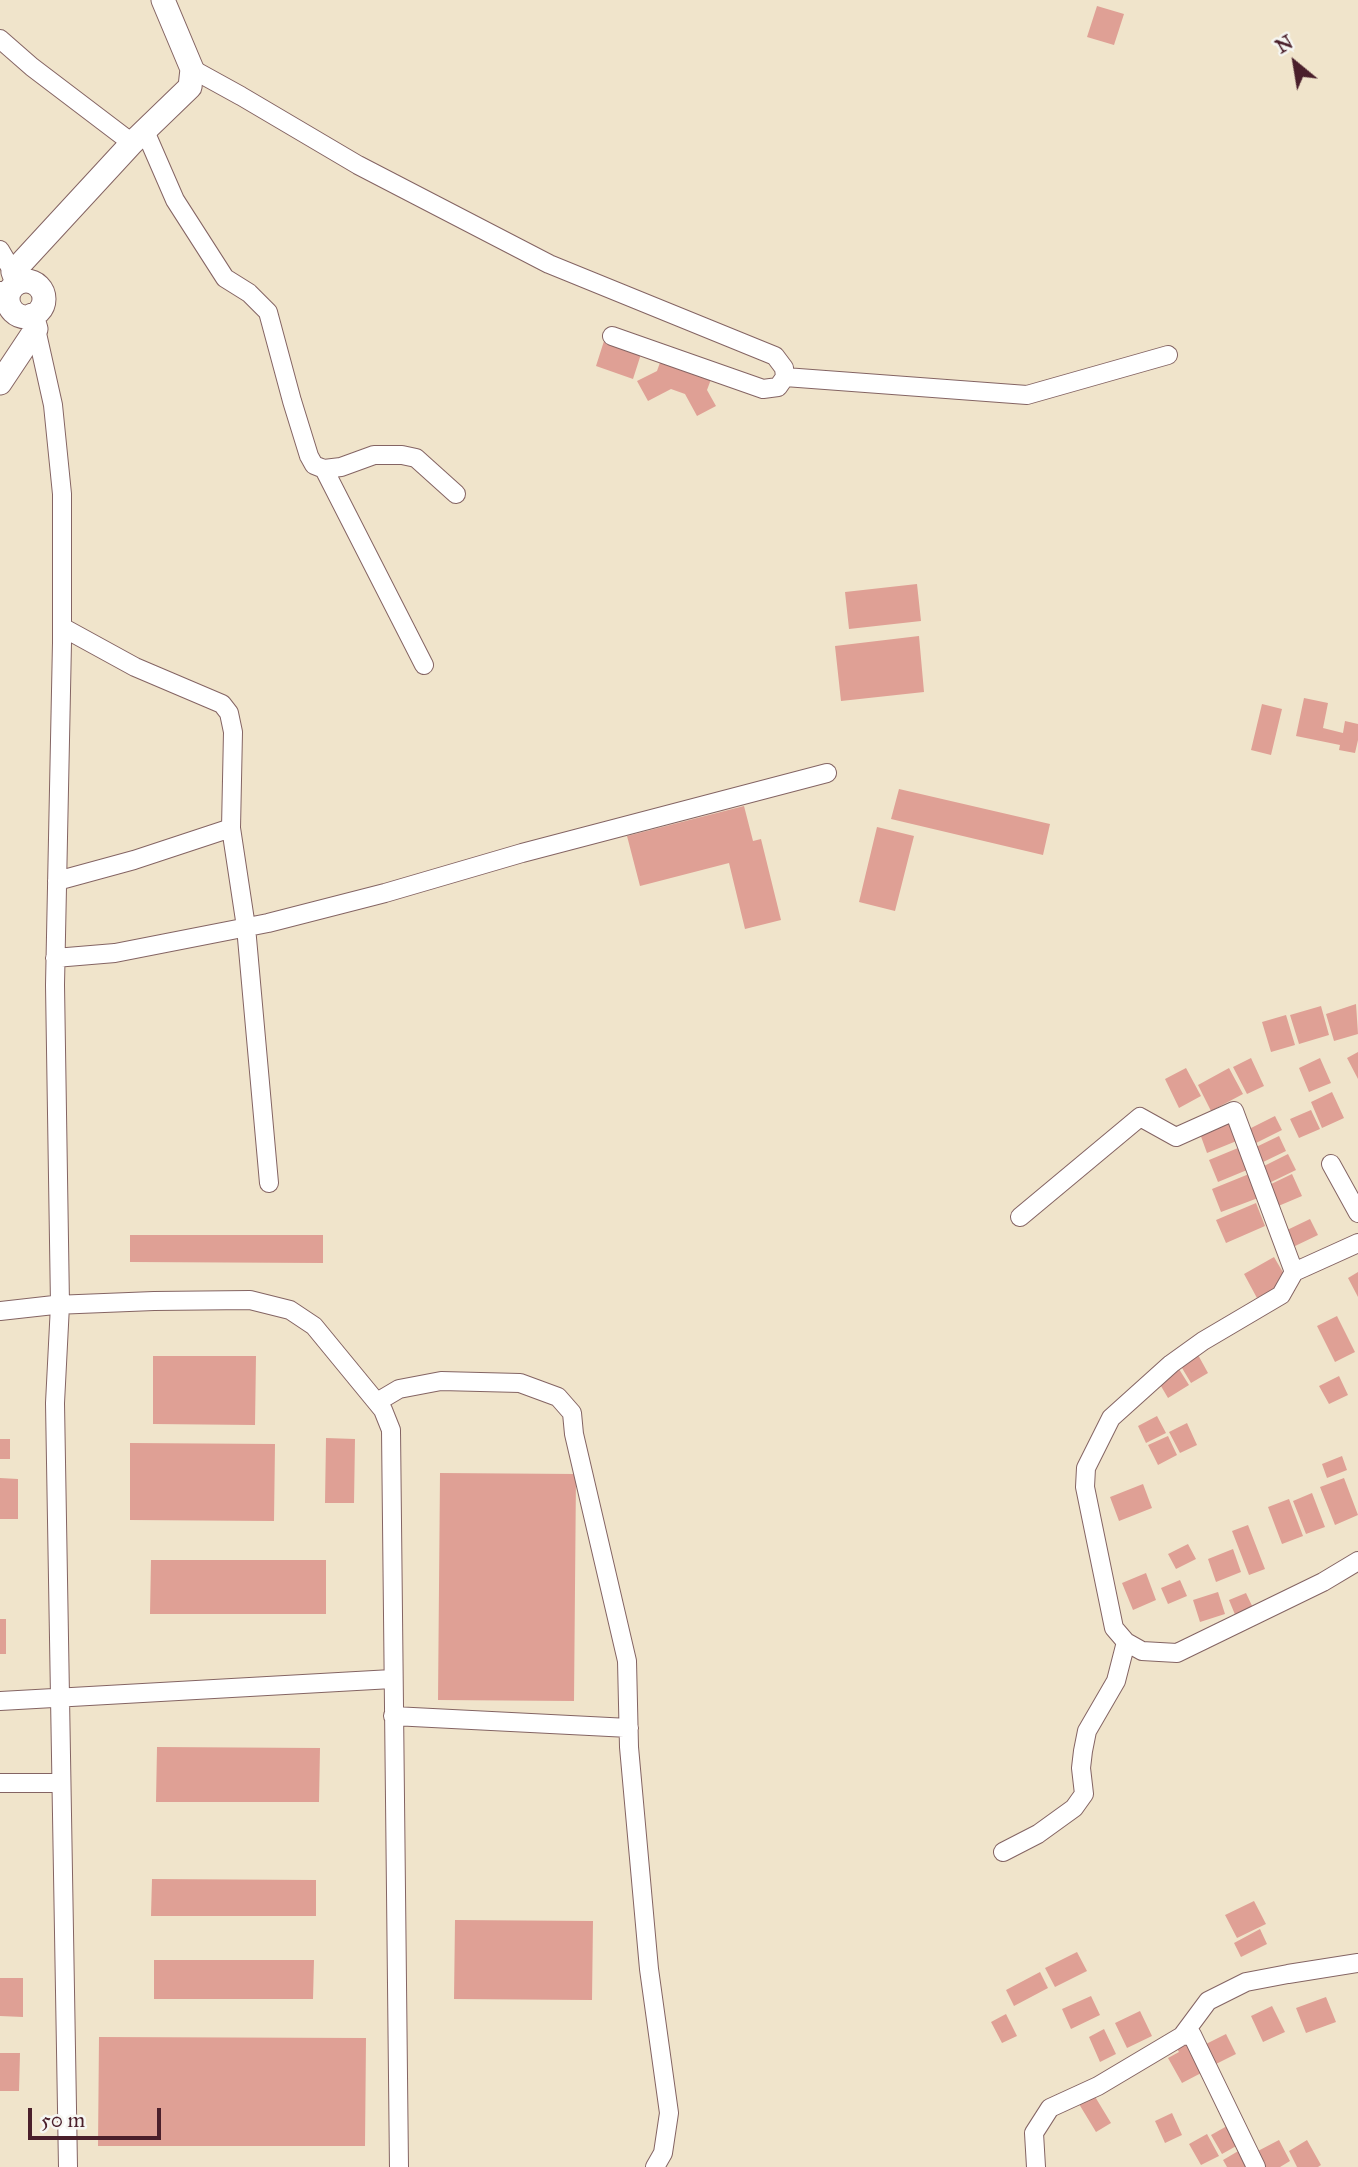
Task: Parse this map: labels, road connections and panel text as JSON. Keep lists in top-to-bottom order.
{
  "scale_bar": "50 m",
  "north": "top left"
}
